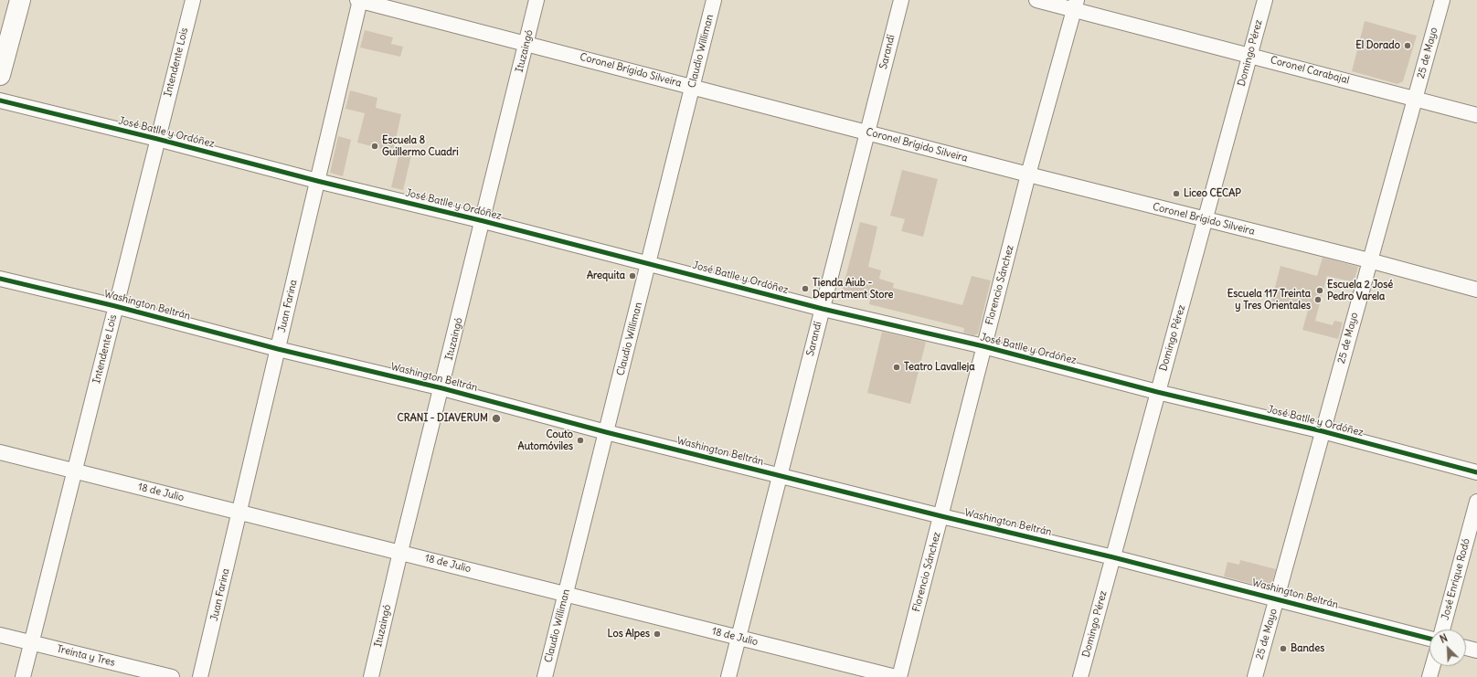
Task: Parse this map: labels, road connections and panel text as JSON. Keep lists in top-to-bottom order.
{
  "streets": {
    "street": [
      "Ituzaingó",
      "Claudio Williman",
      "Sarandí",
      "Domingo Pérez",
      "25 de Mayo",
      "Intendente Lois",
      "Coronel Brígido Silveira",
      "Coronel Carabajal",
      "José Batlle y Ordóñez",
      "Florencio Sánchez",
      "Washington Beltrán",
      "Juan Farina",
      "18 de Julio",
      "José Enrique Rodó",
      "Treinta y Tres"
    ]
  },
  "crossings": [
    ["Ituzaingó", "Coronel Brígido Silveira"],
    ["Ituzaingó", "José Batlle y Ordóñez"],
    ["Ituzaingó", "Washington Beltrán"],
    ["Ituzaingó", "18 de Julio"],
    ["Claudio Williman", "Coronel Brígido Silveira"],
    ["Claudio Williman", "José Batlle y Ordóñez"],
    ["Claudio Williman", "Washington Beltrán"],
    ["Claudio Williman", "18 de Julio"],
    ["Sarandí", "Coronel Brígido Silveira"],
    ["Sarandí", "José Batlle y Ordóñez"],
    ["Sarandí", "Washington Beltrán"],
    ["Sarandí", "18 de Julio"],
    ["Domingo Pérez", "Coronel Brígido Silveira"],
    ["Domingo Pérez", "Coronel Carabajal"],
    ["Domingo Pérez", "José Batlle y Ordóñez"],
    ["Domingo Pérez", "Washington Beltrán"],
    ["25 de Mayo", "Coronel Brígido Silveira"],
    ["25 de Mayo", "Coronel Carabajal"],
    ["25 de Mayo", "José Batlle y Ordóñez"],
    ["25 de Mayo", "Washington Beltrán"],
    ["Intendente Lois", "José Batlle y Ordóñez"],
    ["Intendente Lois", "Washington Beltrán"],
    ["Intendente Lois", "18 de Julio"],
    ["Intendente Lois", "Treinta y Tres"],
    ["Coronel Brígido Silveira", "Florencio Sánchez"],
    ["Coronel Brígido Silveira", "Juan Farina"],
    ["Coronel Carabajal", "Florencio Sánchez"],
    ["José Batlle y Ordóñez", "Florencio Sánchez"],
    ["José Batlle y Ordóñez", "Juan Farina"],
    ["Florencio Sánchez", "Washington Beltrán"],
    ["Washington Beltrán", "Juan Farina"],
    ["Juan Farina", "18 de Julio"]
  ],
  "places": [
    "El Dorado",
    "Escuela 8 Guillermo Cuadri",
    "Liceo CECAP",
    "Arequita",
    "Tienda Aiub - Department Store",
    "Escuela 2 José Pedro Varela",
    "Escuela 117 Treinta y Tres Orientales",
    "Teatro Lavalleja",
    "CRANI - DIAVERUM",
    "Couto Automóviles",
    "Los Alpes",
    "Bandes"
  ],
  "north": "top left"
}
